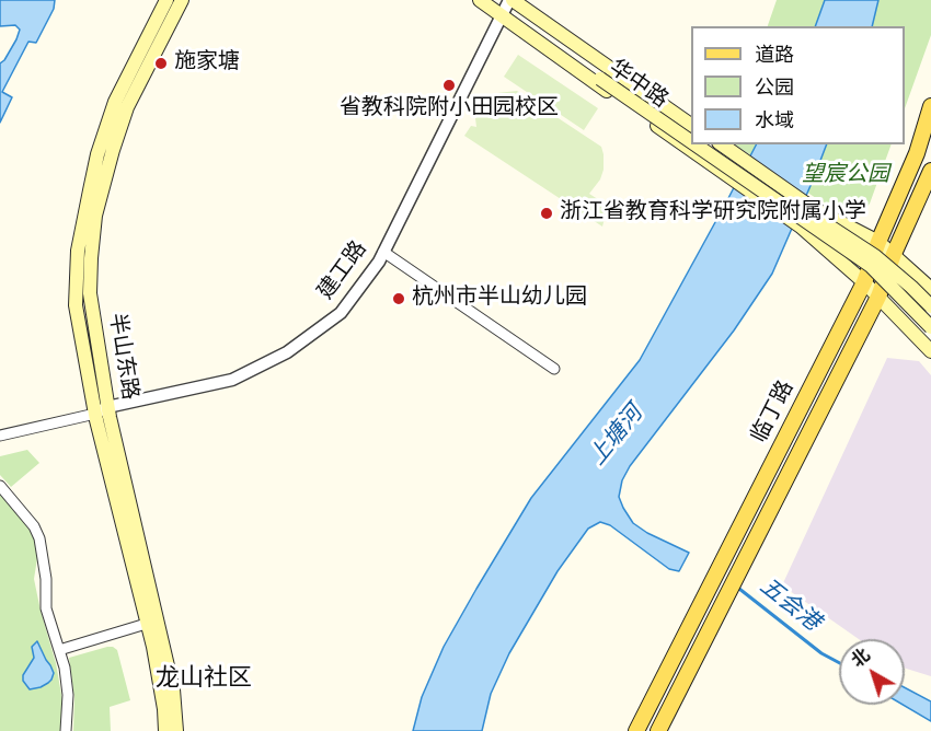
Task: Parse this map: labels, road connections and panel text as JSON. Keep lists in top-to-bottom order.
{
  "streets": {
    "main road": ["华中路", "半山东路", "临丁路"],
    "street": ["建工路"]
  },
  "crossings": [
    ["华中路", "建工路"],
    ["华中路", "临丁路"],
    ["建工路", "半山东路"]
  ],
  "districts": ["龙山社区"],
  "water": ["上塘河", "五会港"],
  "parks": ["望宸公园"],
  "places": [
    "施家塘",
    "省教科院附小田园校区",
    "浙江省教育科学研究院附属小学",
    "杭州市半山幼儿园"
  ],
  "legend": ["道路", "公园", "水域"],
  "north": "top left"
}
